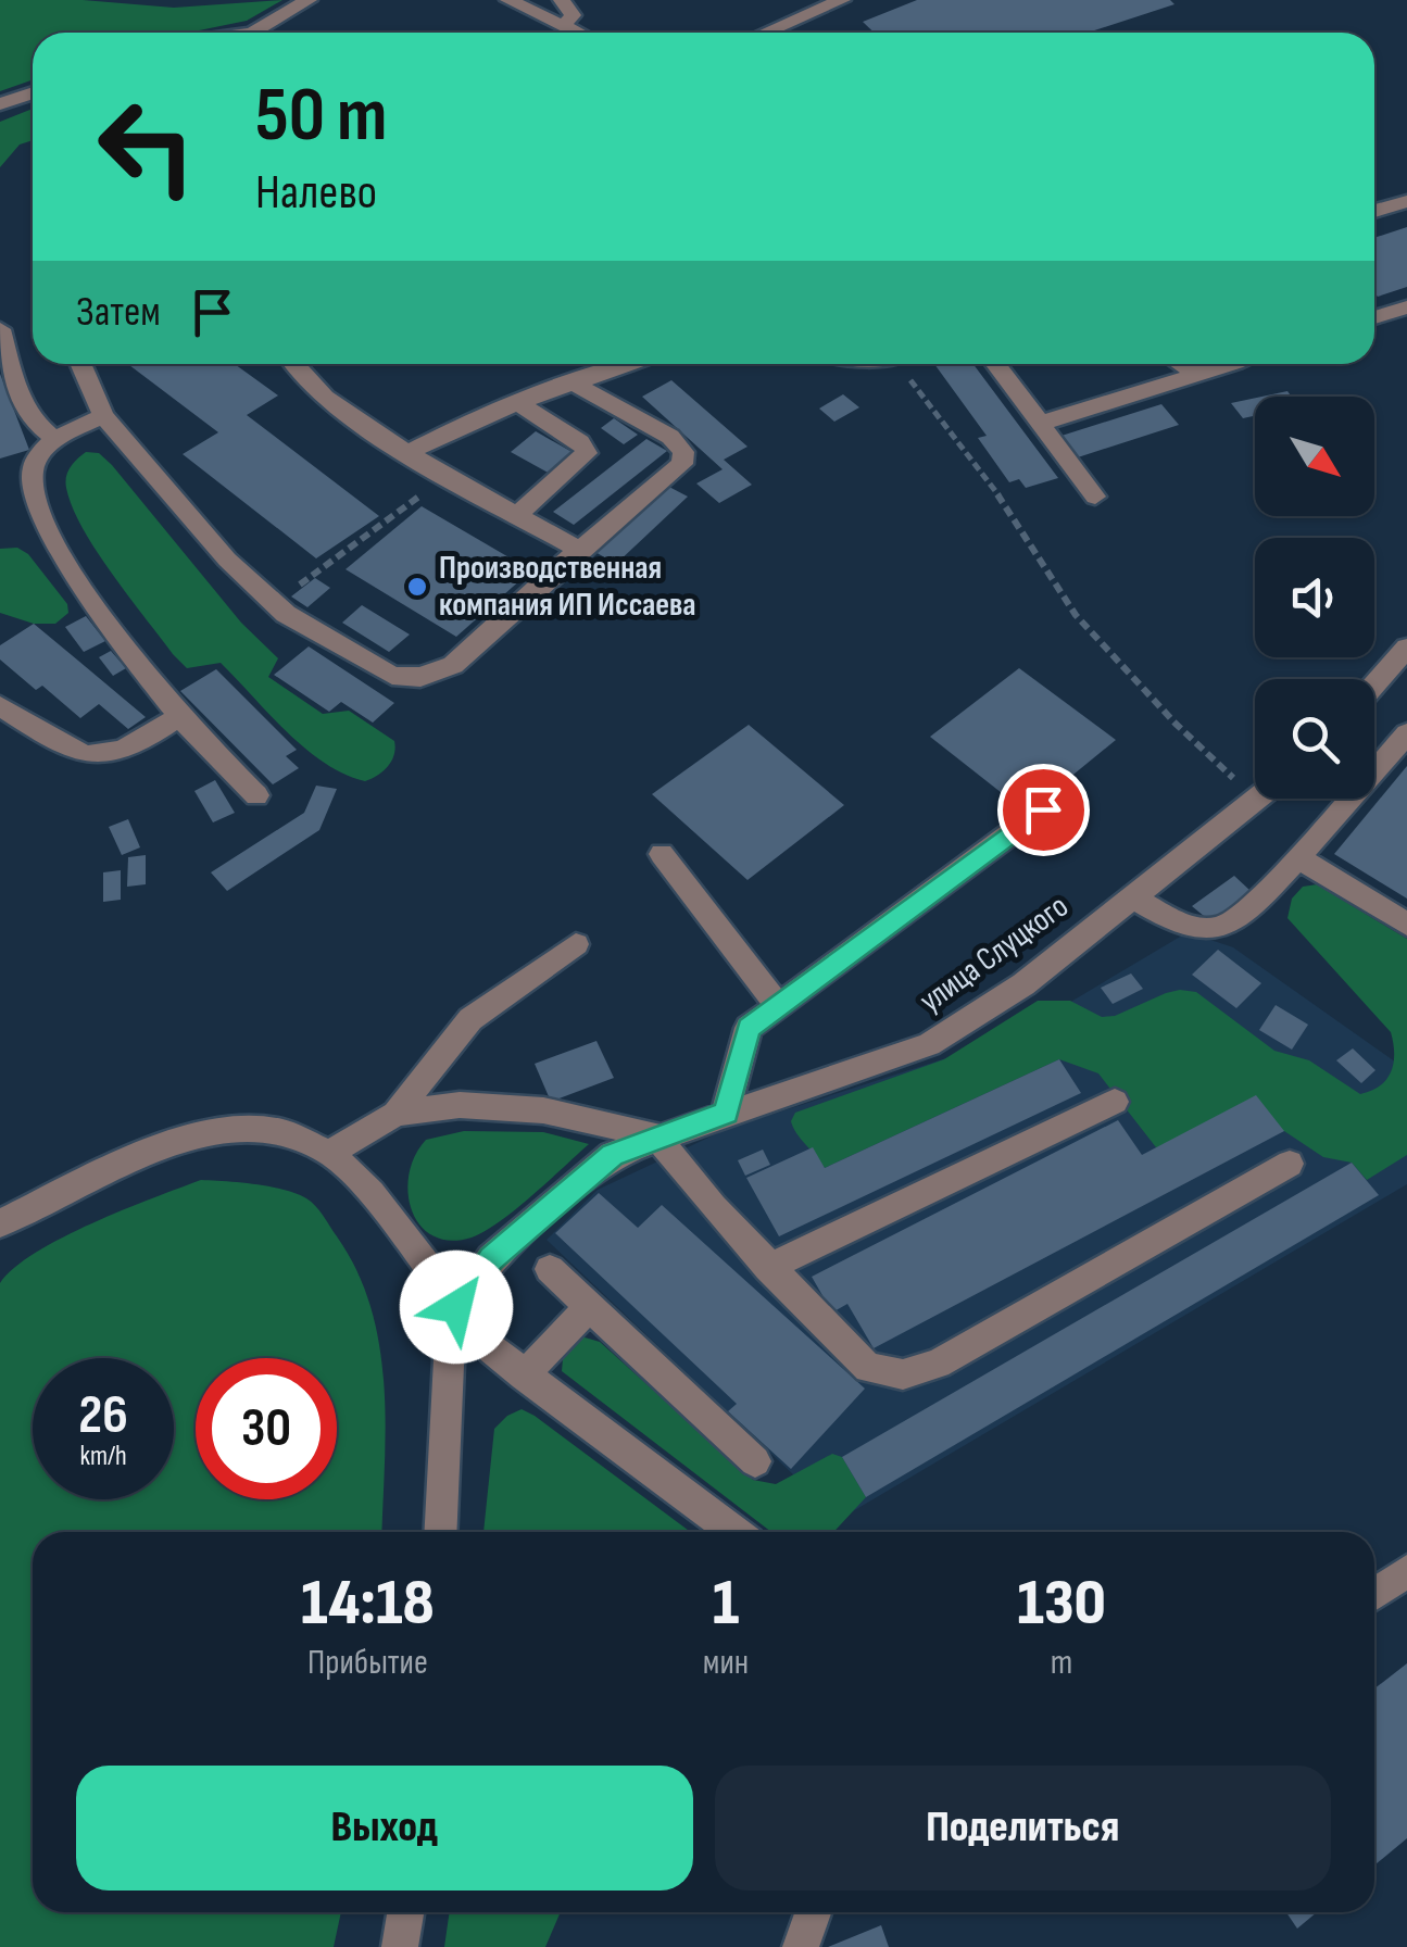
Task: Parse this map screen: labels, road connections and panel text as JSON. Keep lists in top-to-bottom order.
{
  "streets": {
    "street": ["улица Слуцкого"]
  },
  "places": ["Производственная компания ИП Иссаева"],
  "north": "bottom right",
  "page": {
    "turn": ["50 m", "Налево"],
    "then": "Затем",
    "speed": "26 km/h",
    "limit": "30",
    "eta": [
      "14:18",
      "Прибытие",
      "1",
      "мин",
      "130",
      "m"
    ],
    "buttons": ["Выход", "Поделиться"]
  }
}
